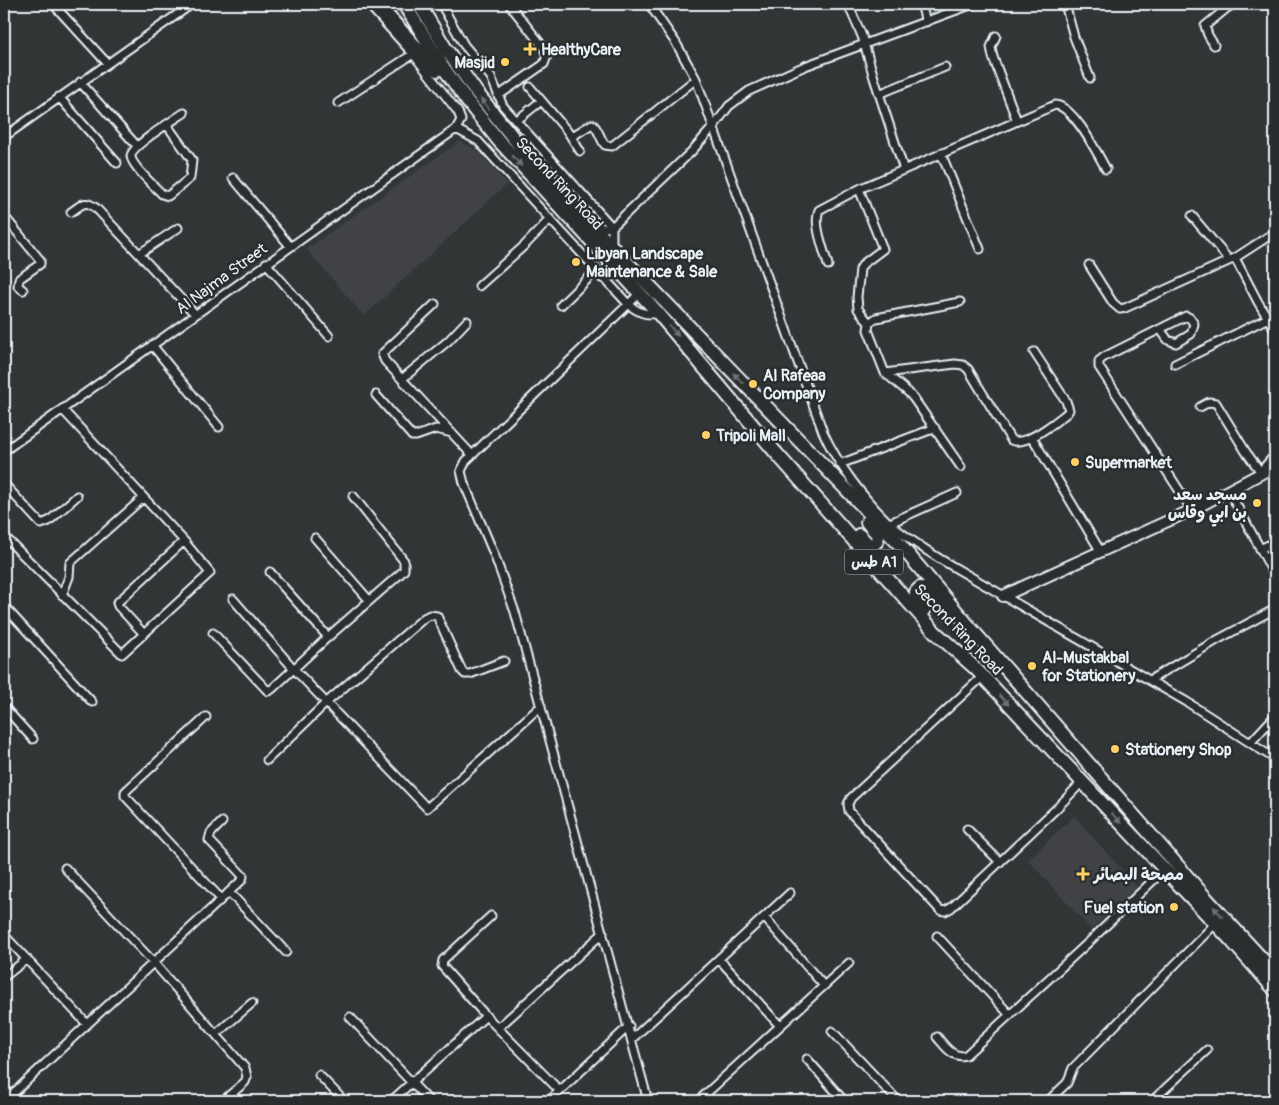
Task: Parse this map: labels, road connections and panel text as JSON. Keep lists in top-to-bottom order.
{
  "streets": {
    "highway": ["Second Ring Road", "طس A1"],
    "street": ["Al Najma Street"]
  },
  "places": {
    "health": ["HealthyCare", "مصحة البصائر"],
    "other": [
      "Masjid",
      "Libyan Landscape Maintenance & Sale",
      "Al Rafeaa Company",
      "Tripoli Mall",
      "Supermarket",
      "مسجد سعد بن ابي وقاس",
      "Al-Mustakbal for Stationery",
      "Stationery Shop",
      "Fuel station"
    ]
  }
}
